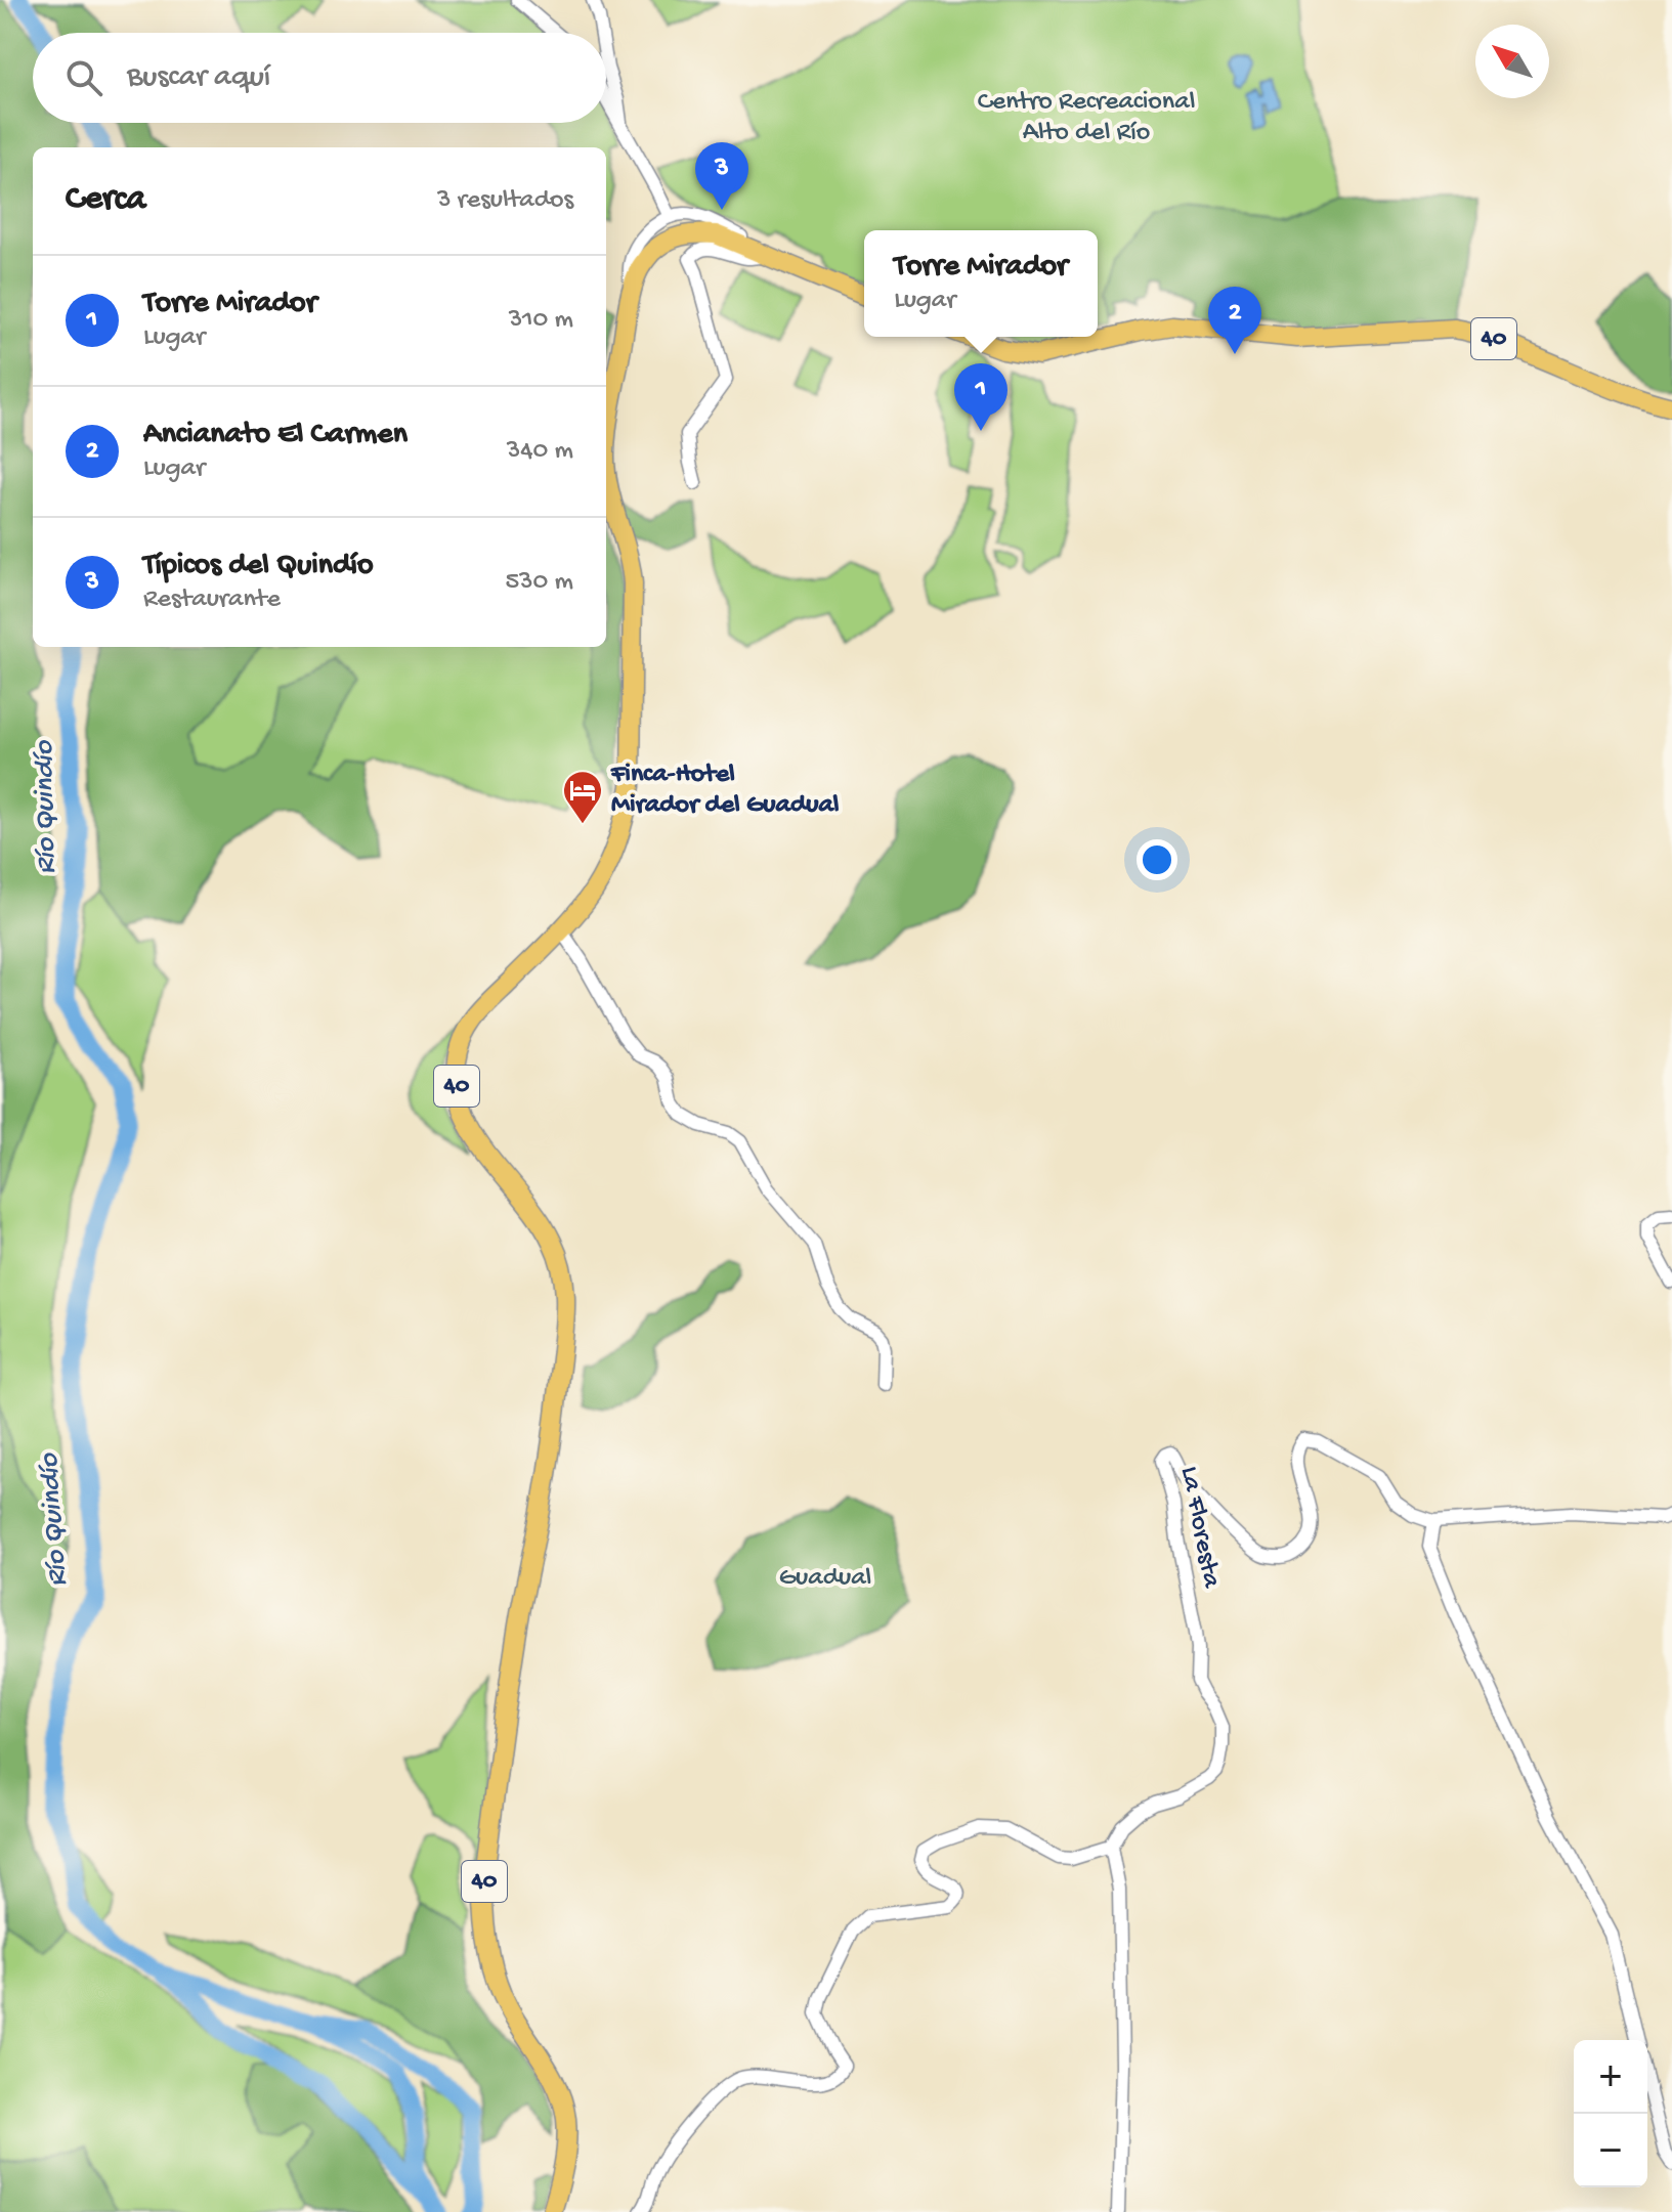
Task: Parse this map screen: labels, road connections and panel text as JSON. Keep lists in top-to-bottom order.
{
  "streets": {
    "main road": ["40"],
    "street": ["La Floresta"]
  },
  "water": ["Río Quindío"],
  "parks": ["Centro Recreacional Alto del Río", "Guadual"],
  "places": {
    "hotel": ["Finca-Hotel Mirador del Guadual"]
  },
  "north": "top left",
  "page": {
    "search": "Buscar aquí",
    "pins": ["3", "2", "1"],
    "heading": ["Cerca", "3 resultados"],
    "popup": ["Torre Mirador", "Lugar"],
    "list": [
      {
        "mark": "1",
        "name": "Torre Mirador",
        "note": "Lugar",
        "value": "310 m"
      },
      {
        "mark": "2",
        "name": "Ancianato El Carmen",
        "note": "Lugar",
        "value": "340 m"
      },
      {
        "mark": "3",
        "name": "Típicos del Quindío",
        "note": "Restaurante",
        "value": "530 m"
      }
    ],
    "map_buttons": ["+", "−"]
  }
}
